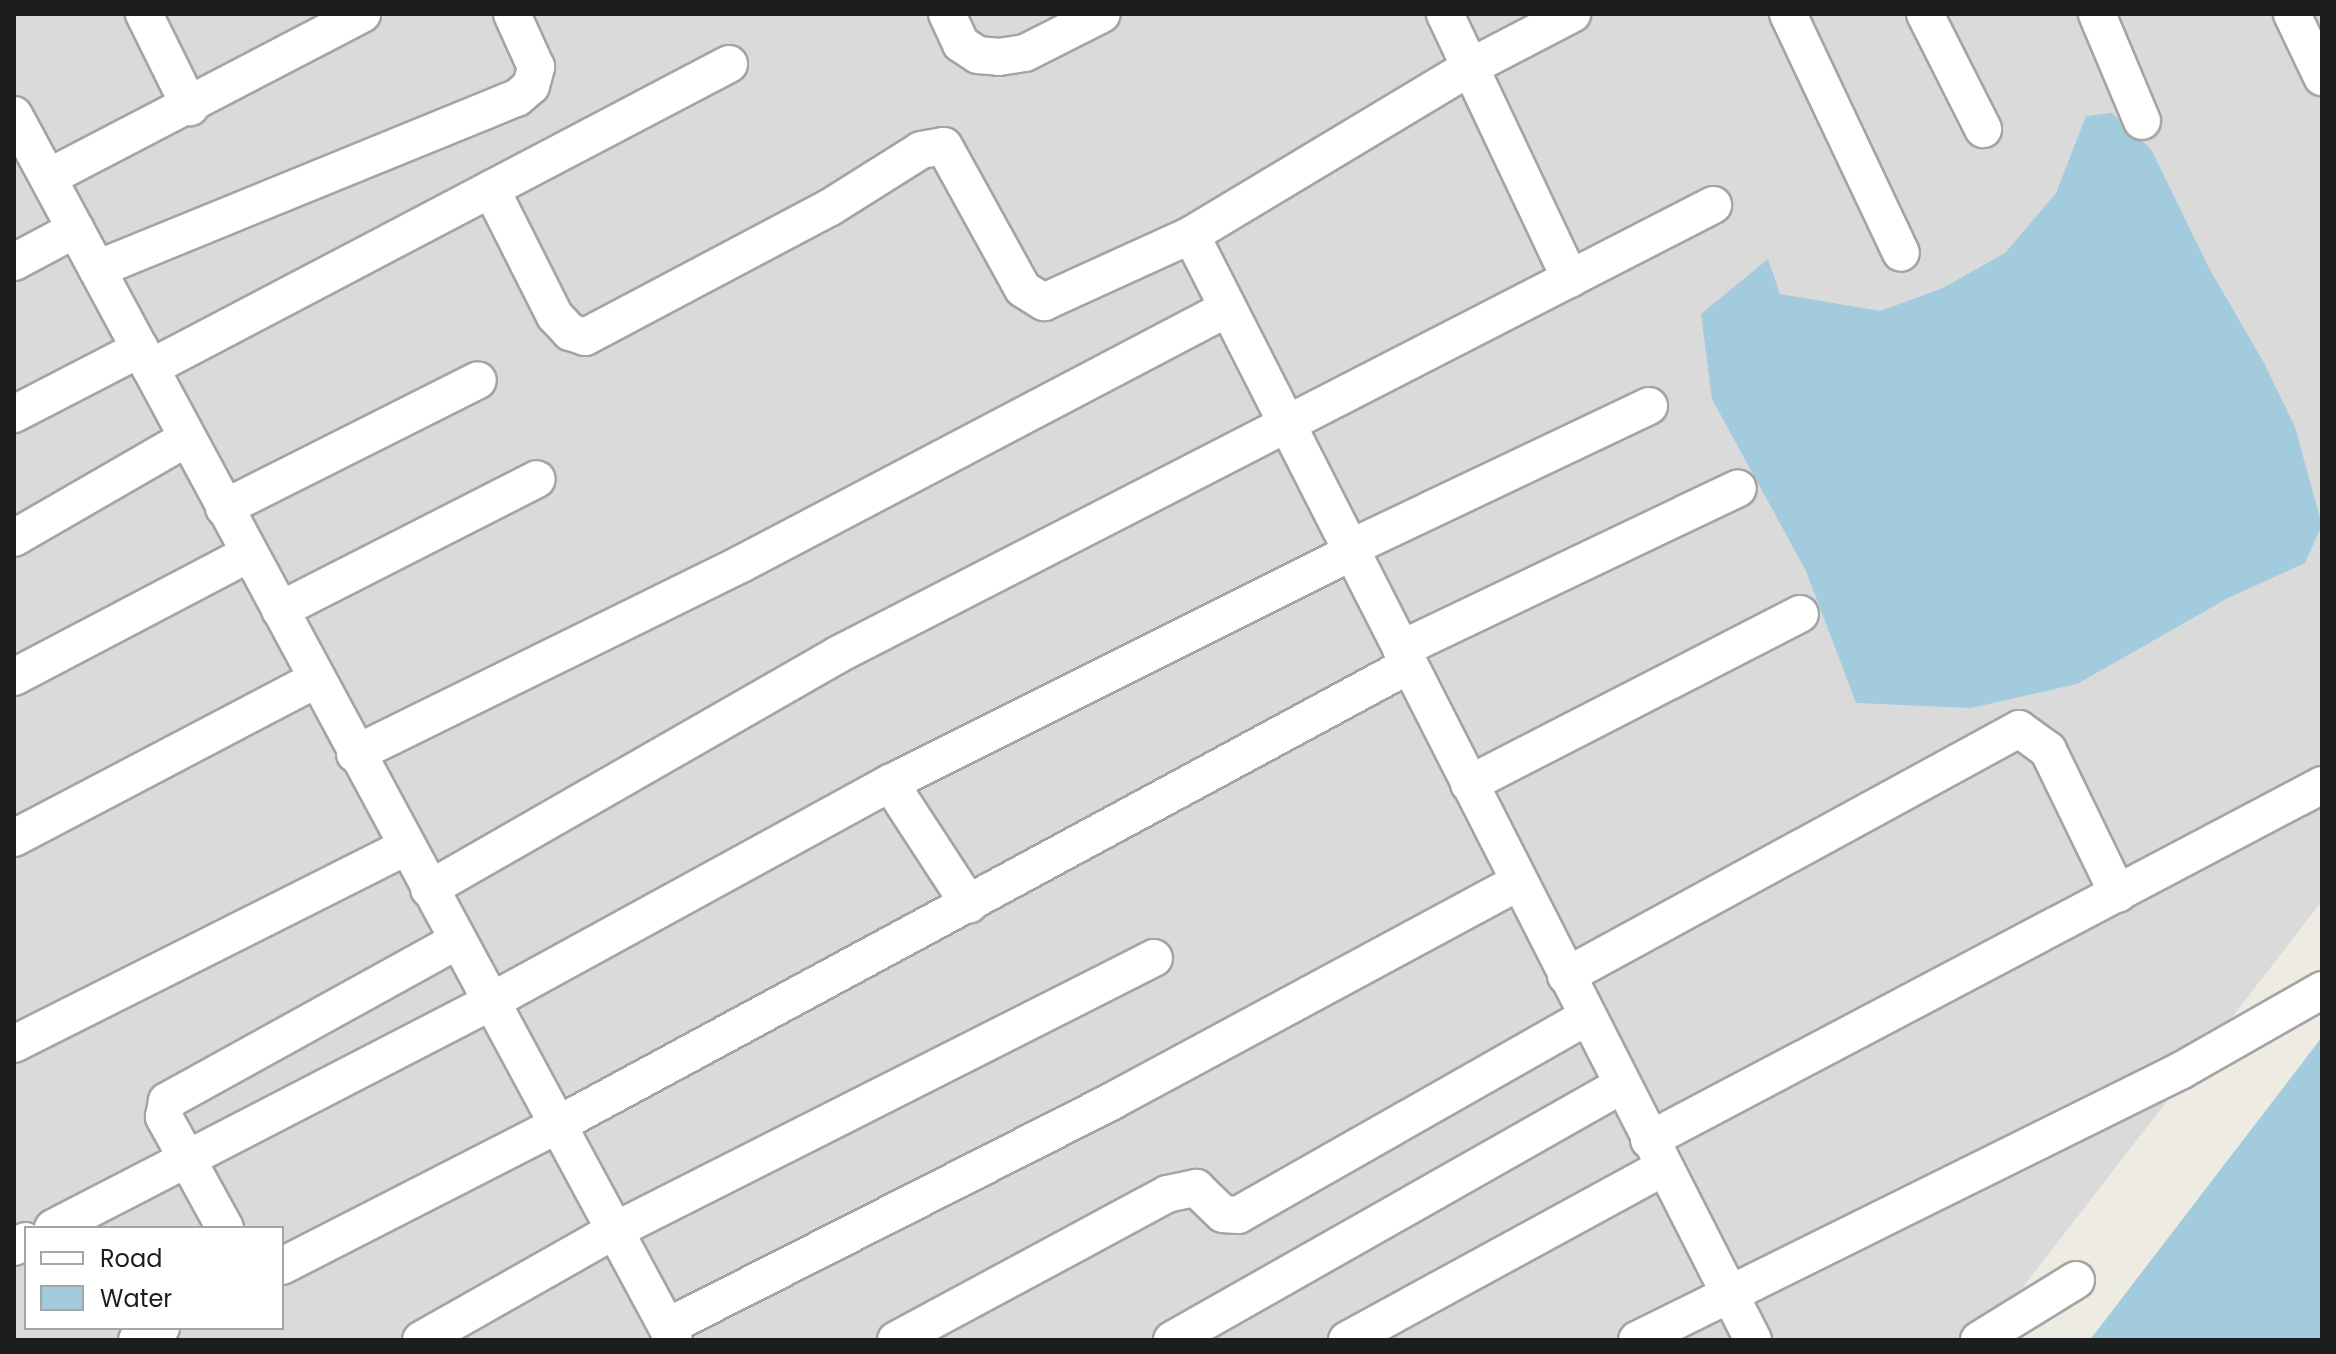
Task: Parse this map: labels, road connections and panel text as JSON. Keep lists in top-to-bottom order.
{
  "legend": ["Road", "Water"]
}
